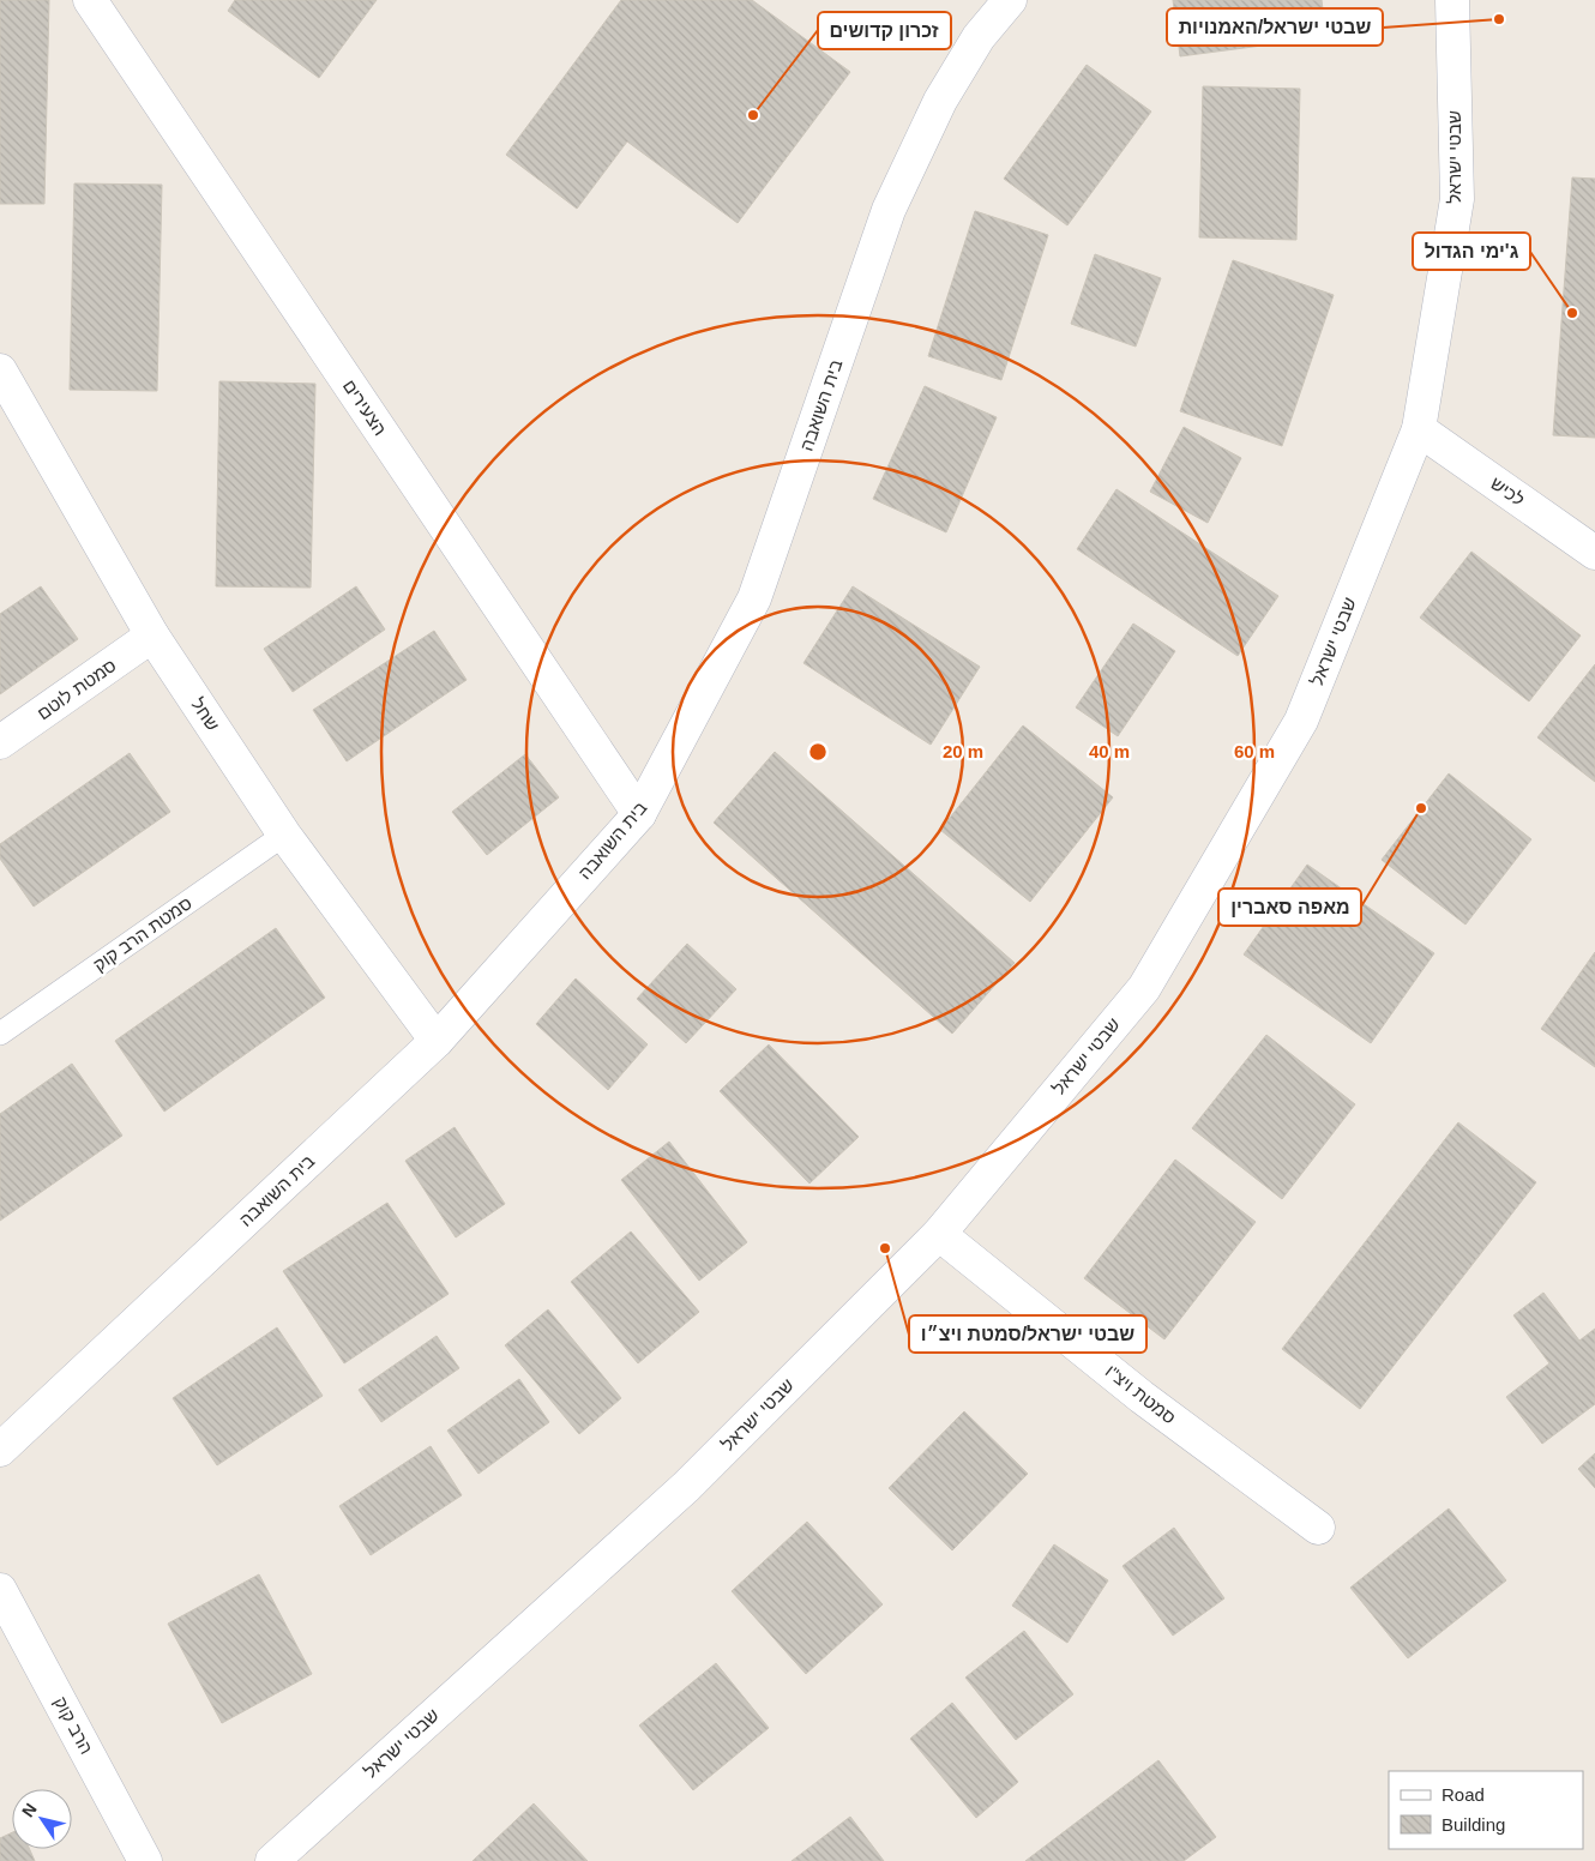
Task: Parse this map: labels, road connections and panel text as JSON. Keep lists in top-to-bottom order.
{
  "streets": {
    "street": [
      "שבטי ישראל",
      "בית השואבה",
      "הצעירים",
      "לכיש",
      "סמטת לוטם",
      "שחל",
      "סמטת ויצ\"ו",
      "הרב קוק"
    ],
    "lane": ["סמטת הרב קוק"]
  },
  "crossings": [
    ["שבטי ישראל", "לכיש"],
    ["שבטי ישראל", "סמטת ויצ\"ו"],
    ["בית השואבה", "הצעירים"],
    ["בית השואבה", "שחל"],
    ["סמטת לוטם", "שחל"],
    ["שחל", "סמטת הרב קוק"]
  ],
  "places": [
    "שבטי ישראל/האמנויות",
    "זכרון קדושים",
    "ג'ימי הגדול",
    "מאפה סאברין",
    "שבטי ישראל/סמטת ויצ״ו"
  ],
  "legend": ["Road", "Building"],
  "north": "top left",
  "rings": ["20 m", "40 m", "60 m"]
}
